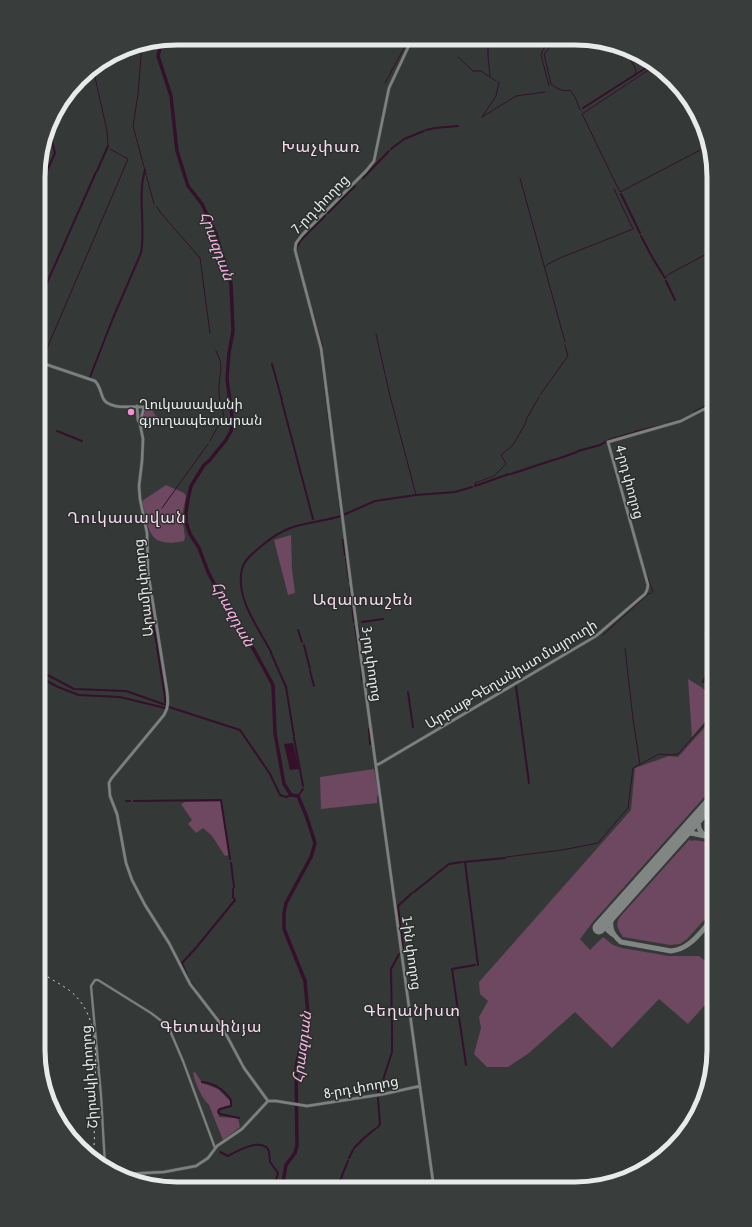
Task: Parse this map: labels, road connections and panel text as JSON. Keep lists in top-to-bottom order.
{
  "streets": {
    "main road": [
      "7-րդ փողոց",
      "4-րդ փողոց",
      "Արամի փողոց",
      "3-րդ փողոց",
      "Արբաթ-Գեղանիստ մայրուղի",
      "1-ին փողոց",
      "8-րդ փողոց"
    ],
    "street": ["Շիրակի փողոց"]
  },
  "crossings": [
    ["7-րդ փողոց", "3-րդ փողոց"],
    ["4-րդ փողոց", "Արբաթ-Գեղանիստ մայրուղի"],
    ["Արամի փողոց", "8-րդ փողոց"],
    ["3-րդ փողոց", "Արբաթ-Գեղանիստ մայրուղի"],
    ["3-րդ փողոց", "1-ին փողոց"],
    ["Արբաթ-Գեղանիստ մայրուղի", "1-ին փողոց"],
    ["1-ին փողոց", "8-րդ փողոց"]
  ],
  "districts": [
    "Խաչփառ",
    "Ղուկասավան",
    "Ազատաշեն",
    "Գեղանիստ",
    "Գետափնյա"
  ],
  "water": ["Հրազդան"],
  "places": ["Ղուկասավանի գյուղապետարան"]
}
